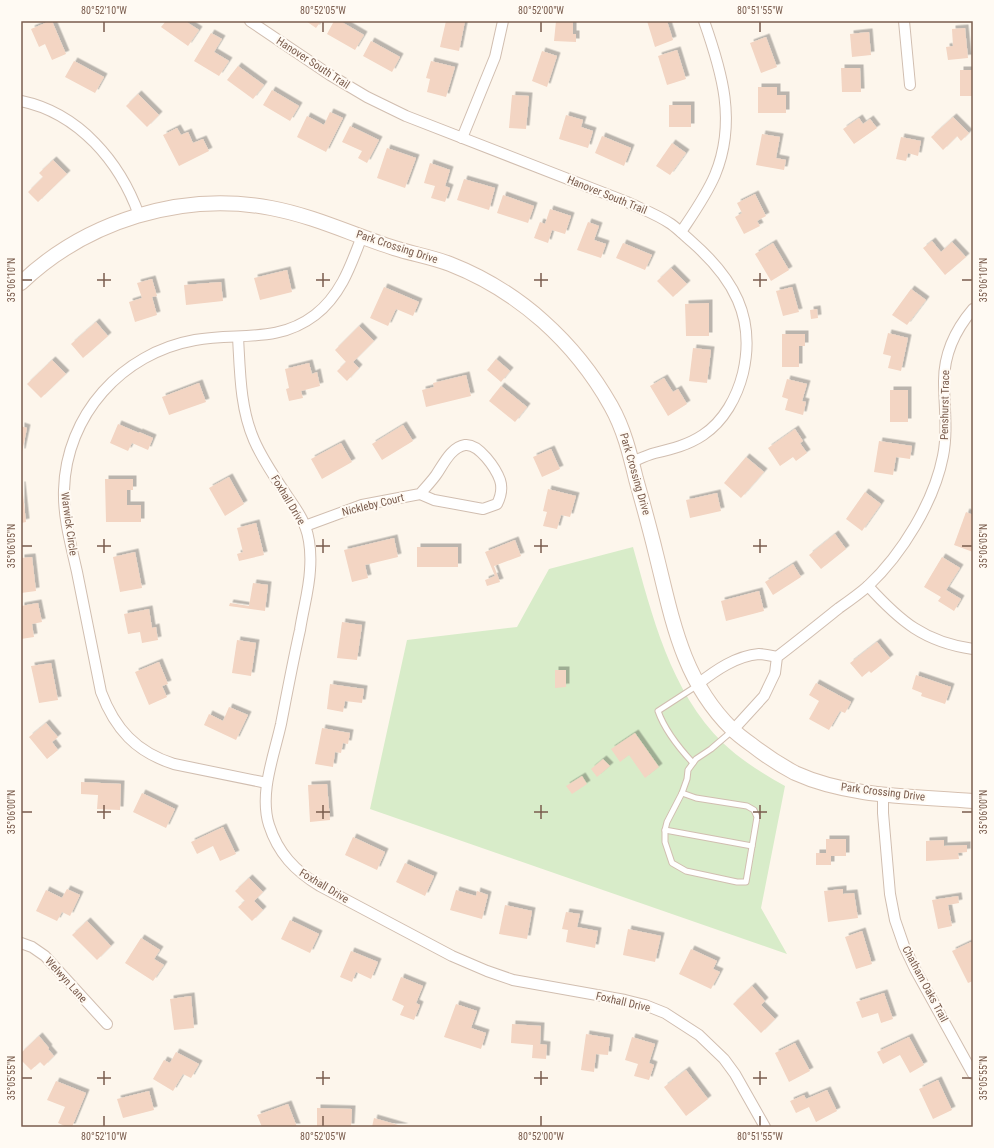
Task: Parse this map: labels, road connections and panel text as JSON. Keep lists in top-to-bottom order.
{
  "streets": {
    "street": [
      "Hanover South Trail",
      "Park Crossing Drive",
      "Penshurst Trace",
      "Foxhall Drive",
      "Nickleby Court",
      "Warwick Circle",
      "Welwyn Lane",
      "Chatham Oaks Trail"
    ]
  },
  "crossings": [
    ["Hanover South Trail", "Park Crossing Drive"],
    ["Park Crossing Drive", "Warwick Circle"],
    ["Park Crossing Drive", "Chatham Oaks Trail"],
    ["Foxhall Drive", "Nickleby Court"],
    ["Foxhall Drive", "Warwick Circle"]
  ],
  "coordinates": [
    "80°52'10\"W",
    "80°52'05\"W",
    "80°52'00\"W",
    "80°51'55\"W",
    "35°06'10\"N",
    "35°06'05\"N",
    "35°06'00\"N",
    "35°05'55\"N"
  ]
}
